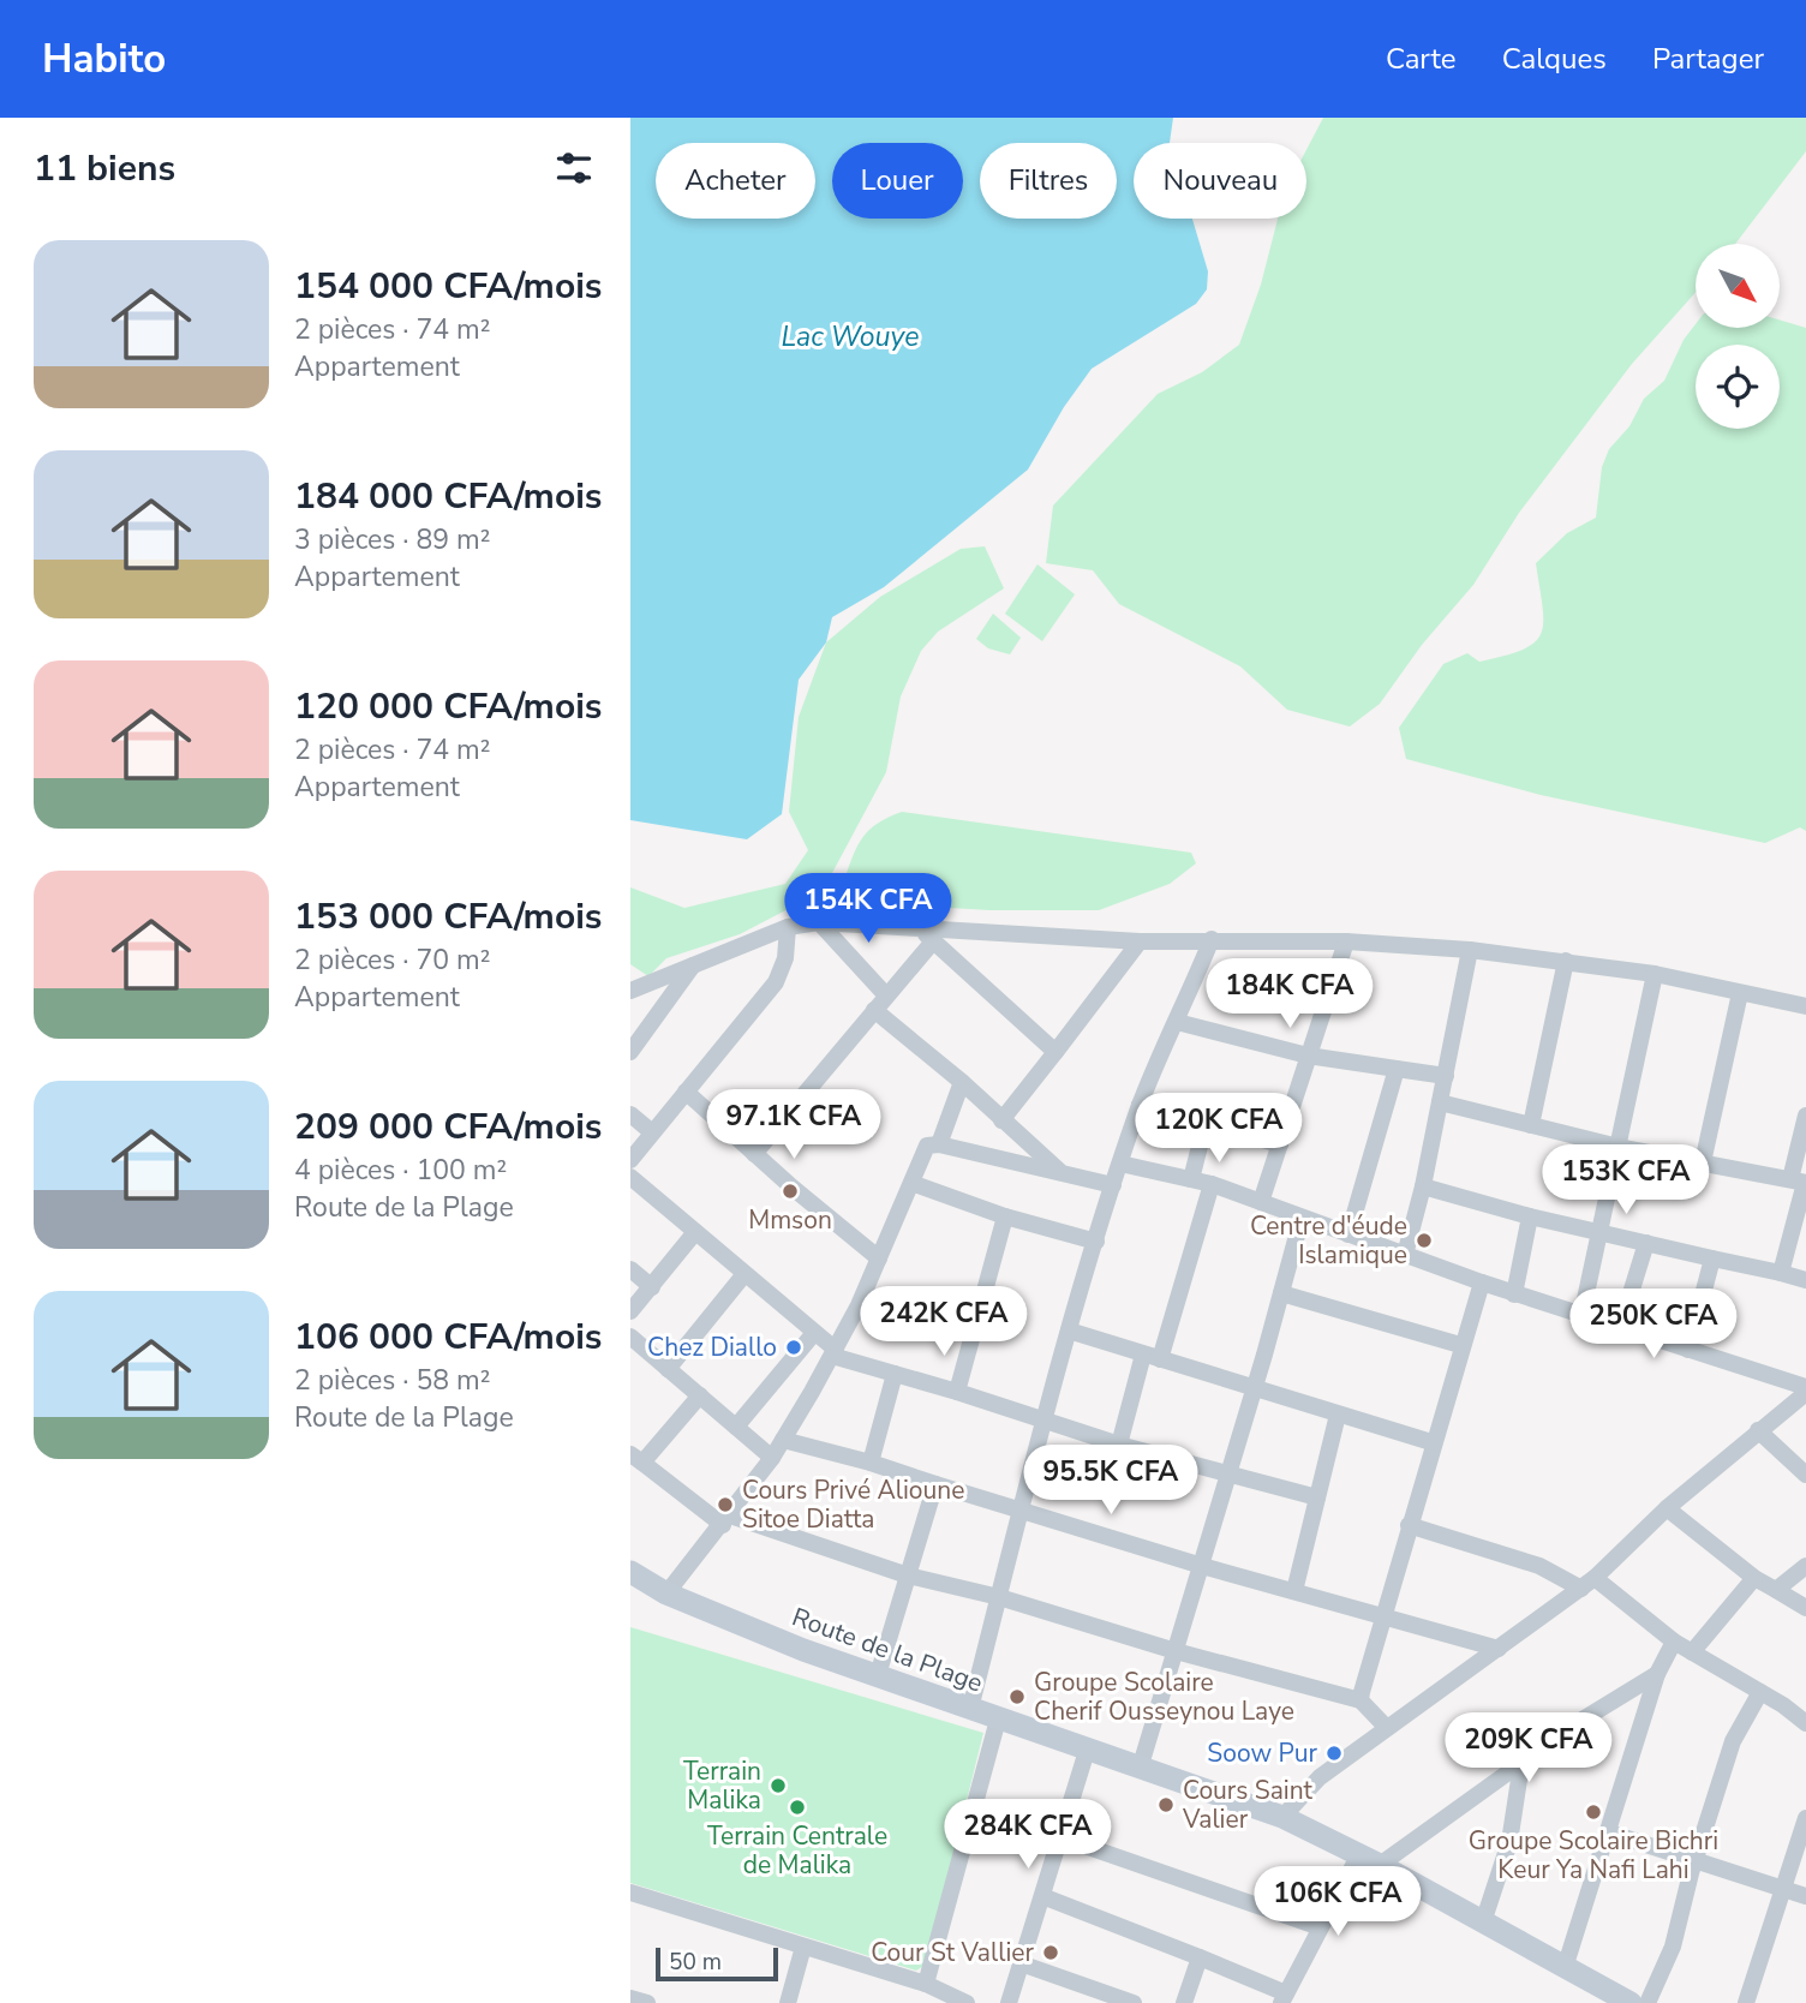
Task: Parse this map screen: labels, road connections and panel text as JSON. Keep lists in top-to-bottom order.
{
  "streets": {
    "main road": ["Route de la Plage"]
  },
  "water": ["Lac Wouye"],
  "places": [
    "Mmson",
    "Centre d'éude Islamique",
    "Chez Diallo",
    "Cours Privé Alioune Sitoe Diatta",
    "Groupe Scolaire Cherif Ousseynou Laye",
    "Soow Pur",
    "Terrain Malika",
    "Cours Saint Valier",
    "Terrain Centrale de Malika",
    "Groupe Scolaire Bichri Keur Ya Nafi Lahi",
    "Cour St Vallier"
  ],
  "scale_bar": "50 m",
  "north": "bottom right",
  "page": {
    "header": "Habito",
    "nav": ["Carte", "Calques", "Partager"],
    "heading": "11 biens",
    "chip": [
      "Acheter",
      "Louer",
      "Filtres",
      "Nouveau"
    ],
    "list": [
      {
        "name": "154 000 CFA/mois",
        "note": "2 pièces · 74 m² · Appartement"
      },
      {
        "name": "184 000 CFA/mois",
        "note": "3 pièces · 89 m² · Appartement"
      },
      {
        "name": "120 000 CFA/mois",
        "note": "2 pièces · 74 m² · Appartement"
      },
      {
        "name": "153 000 CFA/mois",
        "note": "2 pièces · 70 m² · Appartement"
      },
      {
        "name": "209 000 CFA/mois",
        "note": "4 pièces · 100 m² · Route de la Plage"
      },
      {
        "name": "106 000 CFA/mois",
        "note": "2 pièces · 58 m² · Route de la Plage"
      }
    ],
    "price": [
      "154K CFA",
      "184K CFA",
      "97.1K CFA",
      "120K CFA",
      "153K CFA",
      "242K CFA",
      "250K CFA",
      "95.5K CFA",
      "209K CFA",
      "284K CFA",
      "106K CFA"
    ],
    "scale": "50 m"
  }
}
